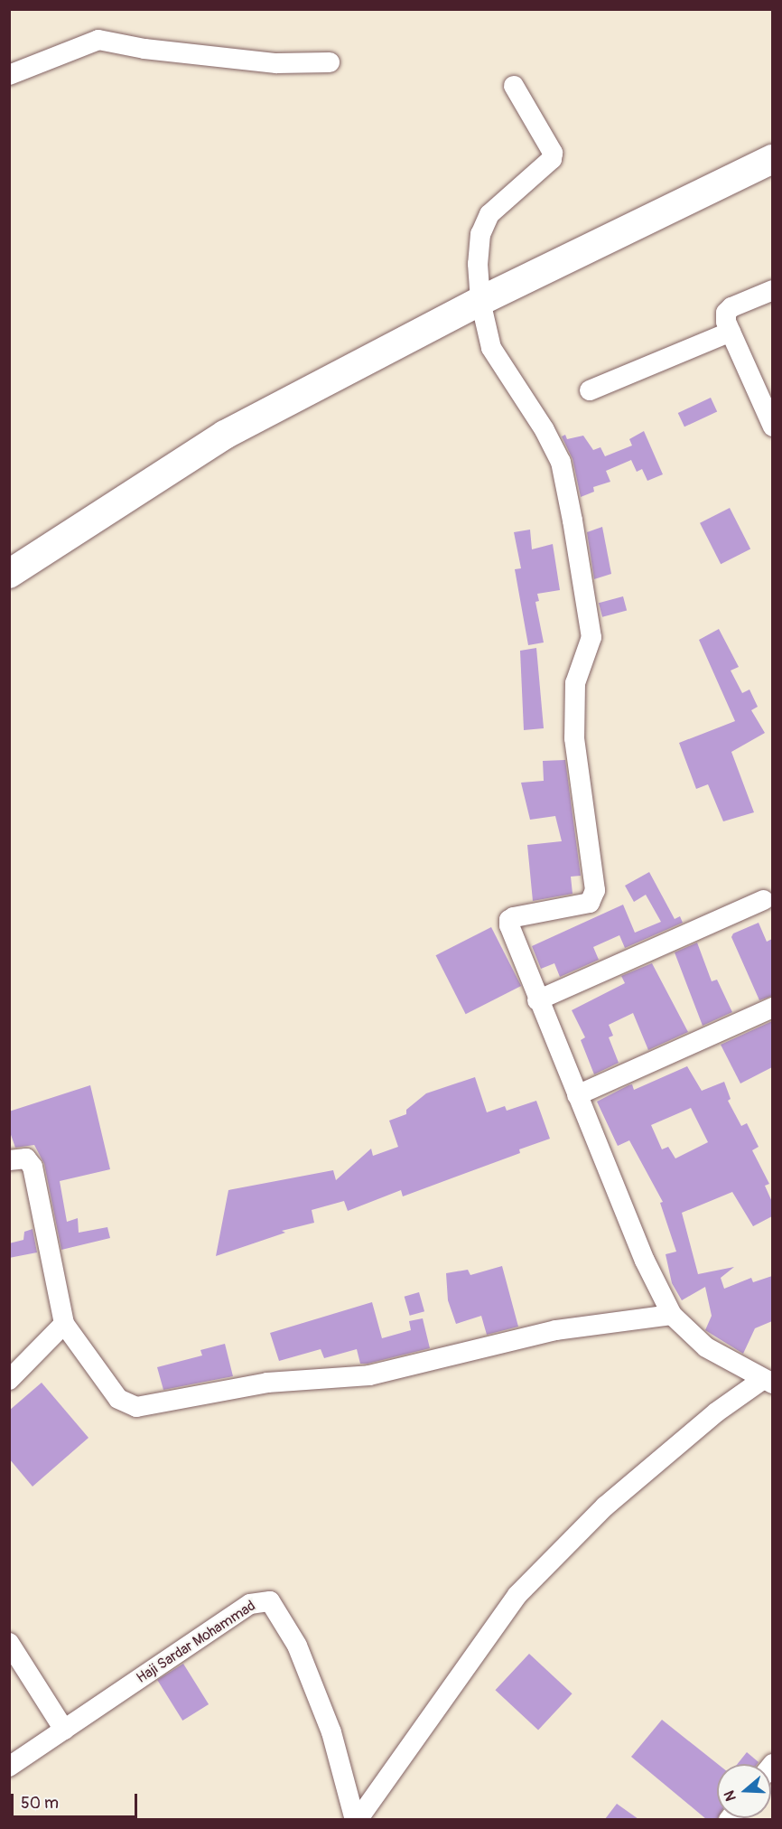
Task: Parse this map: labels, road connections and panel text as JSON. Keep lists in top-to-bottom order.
{
  "streets": {
    "street": ["Haji Sardar Mohammad"]
  },
  "scale_bar": "50 m",
  "north": "left"
}
